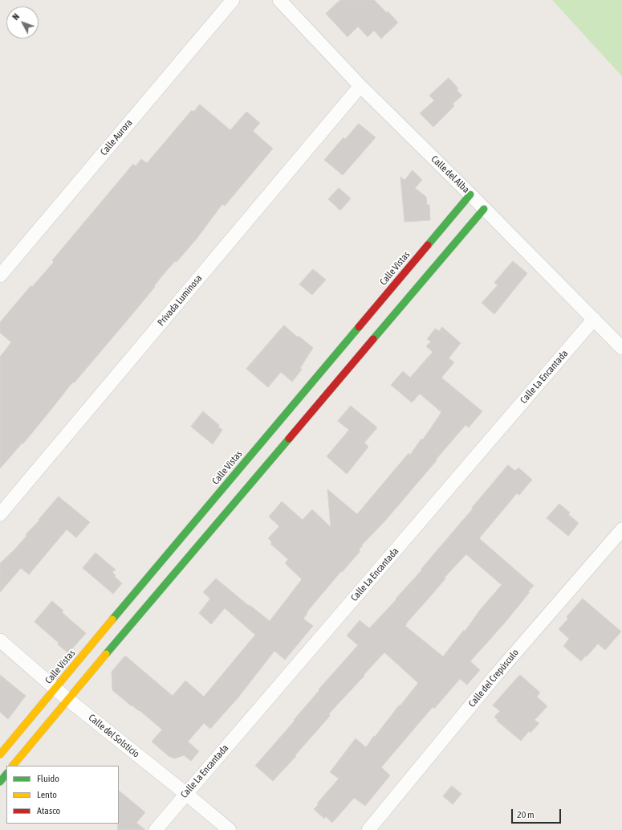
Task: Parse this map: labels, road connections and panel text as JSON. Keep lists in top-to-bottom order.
{
  "streets": {
    "street": [
      "Calle Aurora",
      "Calle del Alba",
      "Calle Vistas",
      "Privada Luminosa",
      "Calle La Encantada",
      "Calle del Crepúsculo",
      "Calle del Solsticio"
    ]
  },
  "crossings": [
    ["Calle del Alba", "Calle Vistas"],
    ["Calle del Alba", "Privada Luminosa"],
    ["Calle del Alba", "Calle La Encantada"],
    ["Calle Vistas", "Calle del Solsticio"],
    ["Calle La Encantada", "Calle del Solsticio"]
  ],
  "legend": ["Fluido", "Lento", "Atasco"],
  "scale_bar": "20 m",
  "north": "top left"
}
